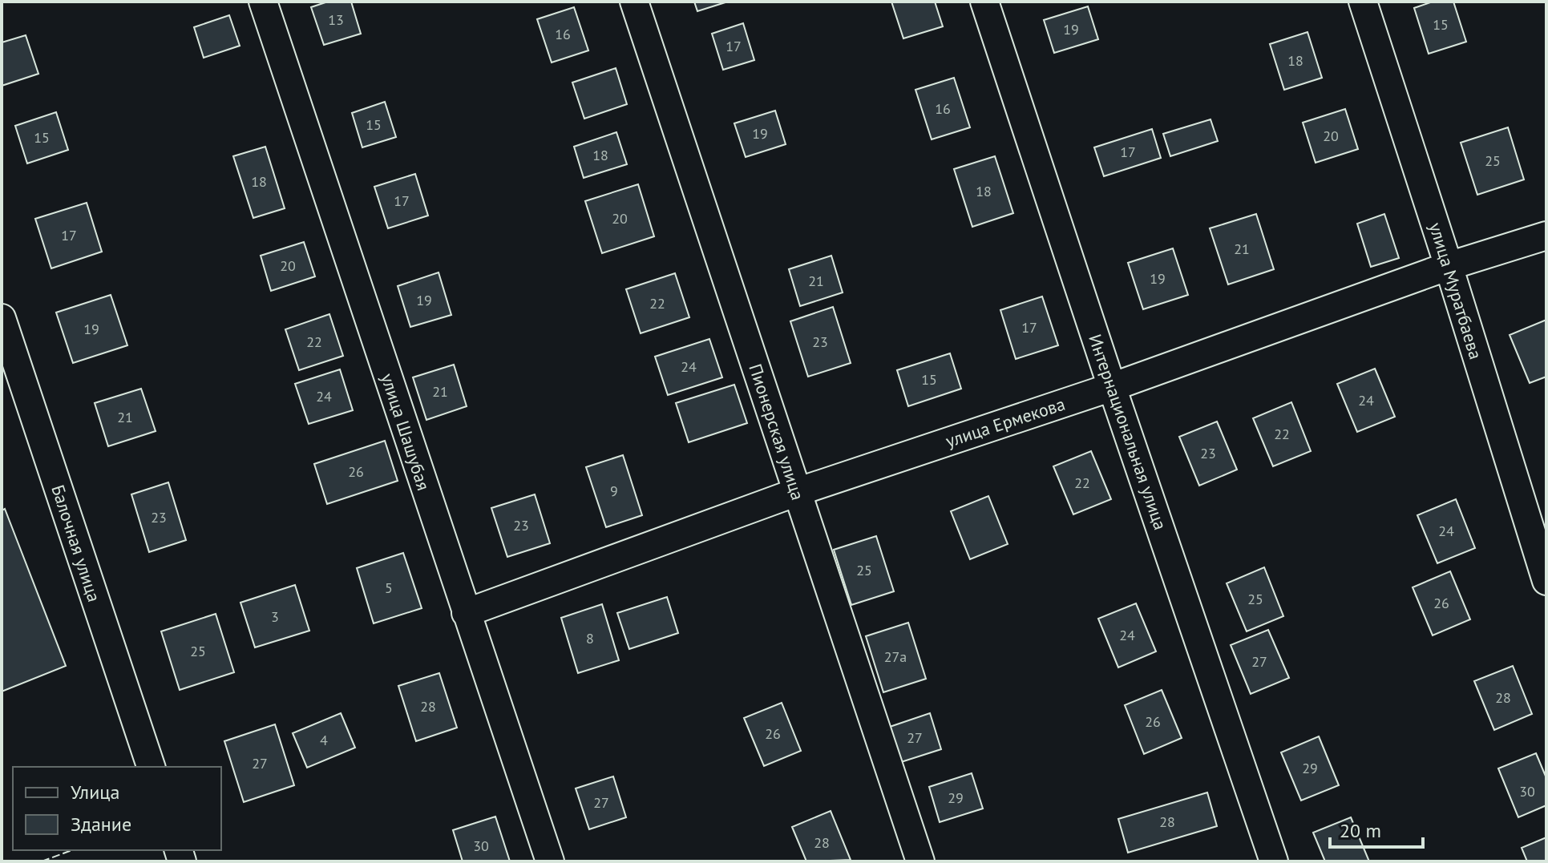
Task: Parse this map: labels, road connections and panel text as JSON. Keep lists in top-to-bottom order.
{
  "streets": {
    "street": [
      "улица Муратбаева",
      "улица Ермекова",
      "улица Шашубая",
      "Пионерская улица",
      "Интернациональная улица",
      "Балочная улица"
    ]
  },
  "crossings": [
    ["улица Муратбаева", "улица Ермекова"],
    ["улица Ермекова", "улица Шашубая"],
    ["улица Ермекова", "Пионерская улица"],
    ["улица Ермекова", "Интернациональная улица"]
  ],
  "house_numbers": [
    "13",
    "15",
    "19",
    "16",
    "17",
    "18",
    "16",
    "15",
    "19",
    "20",
    "15",
    "17",
    "18",
    "25",
    "18",
    "18",
    "17",
    "20",
    "17",
    "21",
    "20",
    "19",
    "21",
    "19",
    "22",
    "17",
    "19",
    "22",
    "23",
    "24",
    "15",
    "21",
    "24",
    "24",
    "21",
    "22",
    "23",
    "26",
    "22",
    "9",
    "23",
    "23",
    "24",
    "25",
    "5",
    "25",
    "26",
    "3",
    "24",
    "8",
    "25",
    "27а",
    "27",
    "28",
    "28",
    "26",
    "26",
    "27",
    "4",
    "27",
    "29",
    "30",
    "29",
    "27",
    "28",
    "28",
    "30"
  ],
  "legend": ["Улица", "Здание"],
  "scale_bar": "20 m"
}
